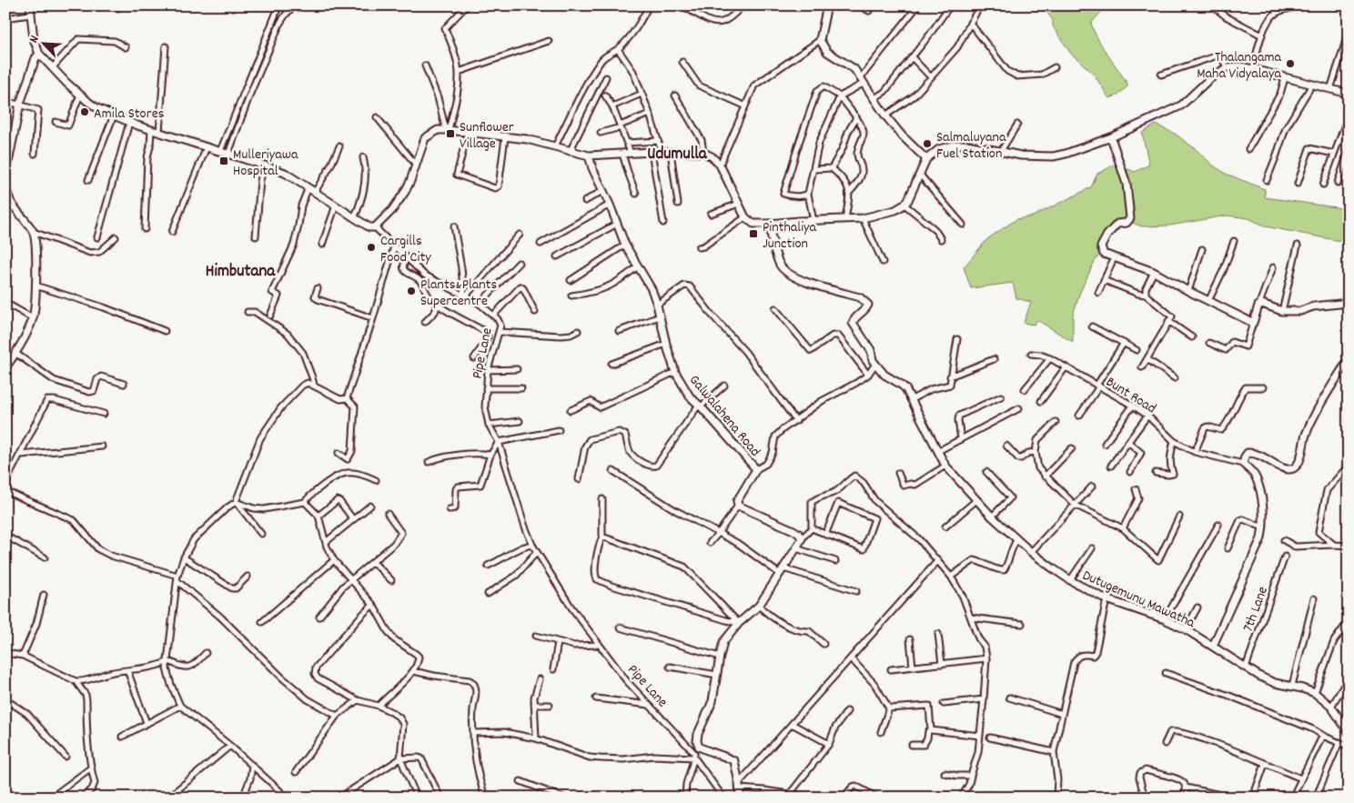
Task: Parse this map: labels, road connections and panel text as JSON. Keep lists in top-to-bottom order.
{
  "streets": {
    "street": [
      "Pipe Lane",
      "Bunt Road",
      "Galwalahena Road",
      "Dutugemunu Mawatha",
      "7th Lane"
    ]
  },
  "crossings": [
    ["Dutugemunu Mawatha", "7th Lane"]
  ],
  "districts": ["Udumulla", "Himbutana"],
  "places": {
    "other": [
      "Thalangama Maha Vidyalaya",
      "Amila Stores",
      "Salmaluyana Fuel Station",
      "Cargills Food City",
      "Plants&Plants Supercentre"
    ],
    "transit": ["Sunflower Village", "Mulleriyawa Hospital", "Pinthaliya Junction"]
  },
  "north": "top left"
}
